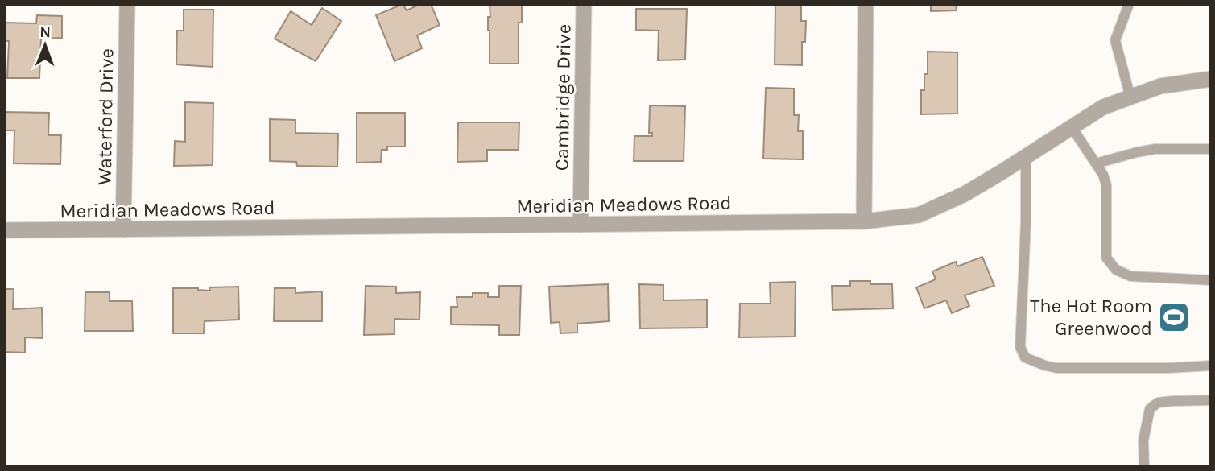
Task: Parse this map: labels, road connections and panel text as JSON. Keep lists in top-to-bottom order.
{
  "streets": {
    "street": ["Cambridge Drive", "Waterford Drive", "Meridian Meadows Road"]
  },
  "crossings": [
    ["Cambridge Drive", "Meridian Meadows Road"],
    ["Waterford Drive", "Meridian Meadows Road"]
  ],
  "places": {
    "sports": ["The Hot Room Greenwood"]
  },
  "north": "top"
}
